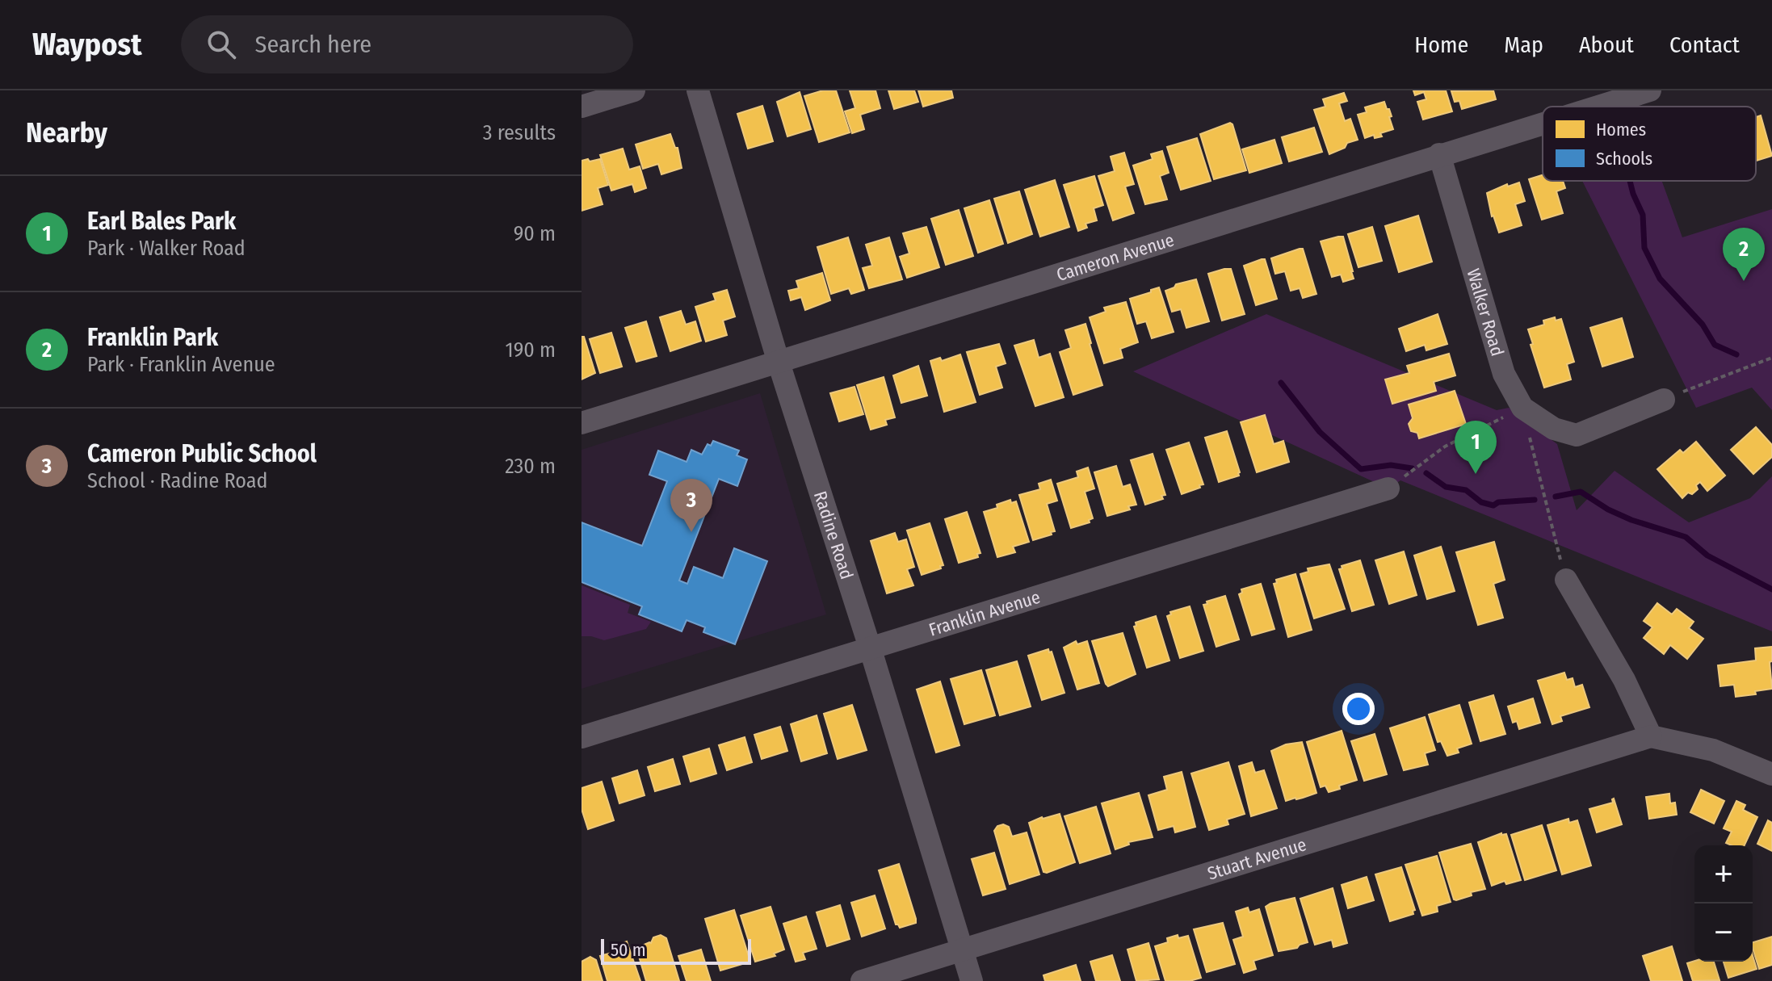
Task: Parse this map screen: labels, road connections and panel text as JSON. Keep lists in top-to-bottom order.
{
  "streets": {
    "street": [
      "Cameron Avenue",
      "Walker Road",
      "Radine Road",
      "Franklin Avenue",
      "Stuart Avenue"
    ]
  },
  "crossings": [
    ["Cameron Avenue", "Walker Road"],
    ["Cameron Avenue", "Radine Road"],
    ["Radine Road", "Franklin Avenue"],
    ["Radine Road", "Stuart Avenue"]
  ],
  "legend": ["Homes", "Schools"],
  "scale_bar": "50 m",
  "page": {
    "header": "Waypost",
    "search": "Search here",
    "nav": [
      "Home",
      "Map",
      "About",
      "Contact"
    ],
    "heading": ["Nearby", "3 results"],
    "list": [
      {
        "mark": "1",
        "name": "Earl Bales Park",
        "note": "Park · Walker Road",
        "value": "90 m"
      },
      {
        "mark": "2",
        "name": "Franklin Park",
        "note": "Park · Franklin Avenue",
        "value": "190 m"
      },
      {
        "mark": "3",
        "name": "Cameron Public School",
        "note": "School · Radine Road",
        "value": "230 m"
      }
    ],
    "pins": ["2", "1", "3"],
    "map_buttons": ["+", "−"],
    "scale": "50 m"
  }
}
